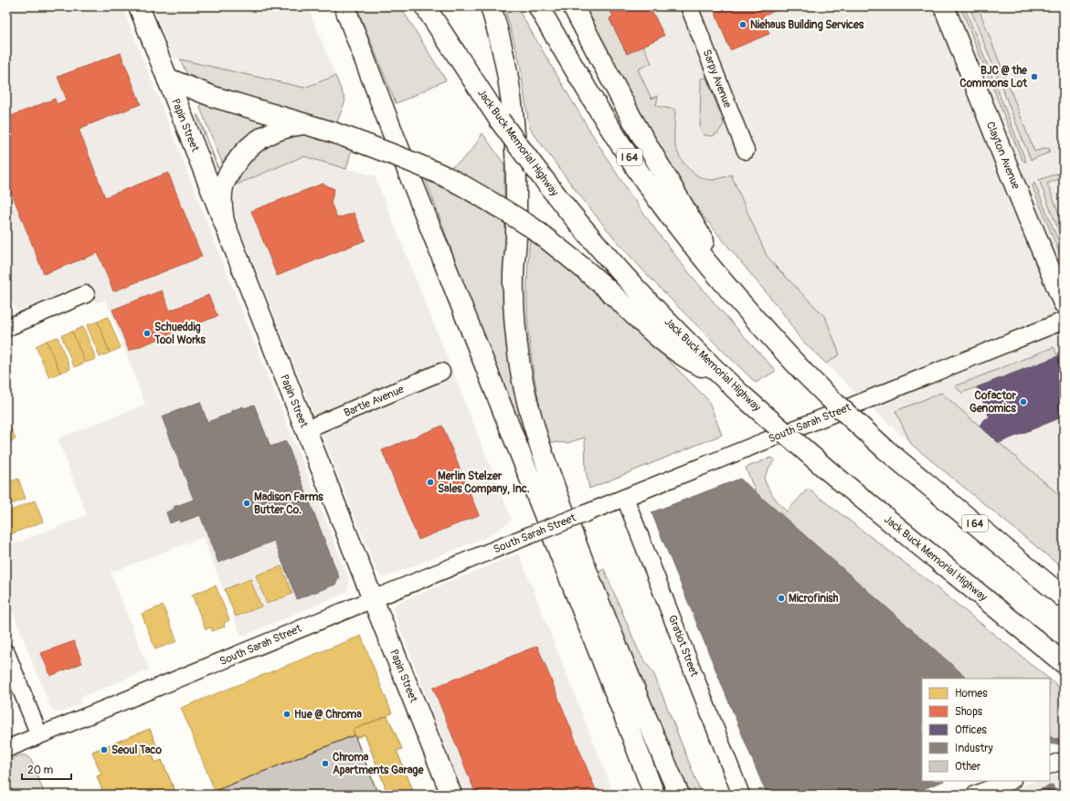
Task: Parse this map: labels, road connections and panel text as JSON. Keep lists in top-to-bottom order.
{
  "streets": {
    "main road": [
      "Papin Street",
      "Jack Buck Memorial Highway",
      "Clayton Avenue",
      "I 64"
    ],
    "street": [
      "Sarpy Avenue",
      "Bartle Avenue",
      "South Sarah Street",
      "Gratiot Street"
    ]
  },
  "crossings": [
    ["Papin Street", "Bartle Avenue"],
    ["Papin Street", "South Sarah Street"],
    ["South Sarah Street", "Gratiot Street"]
  ],
  "places": [
    "Niehaus Building Services",
    "BJC @ the Commons Lot",
    "Schueddig Tool Works",
    "Cofactor Genomics",
    "Merlin Stelzer Sales Company, Inc.",
    "Madison Farms Butter Co.",
    "Microfinish",
    "Hue @ Chroma",
    "Seoul Taco",
    "Chroma Apartments Garage"
  ],
  "legend": [
    "Homes",
    "Shops",
    "Offices",
    "Industry",
    "Other"
  ],
  "scale_bar": "20 m"
}
